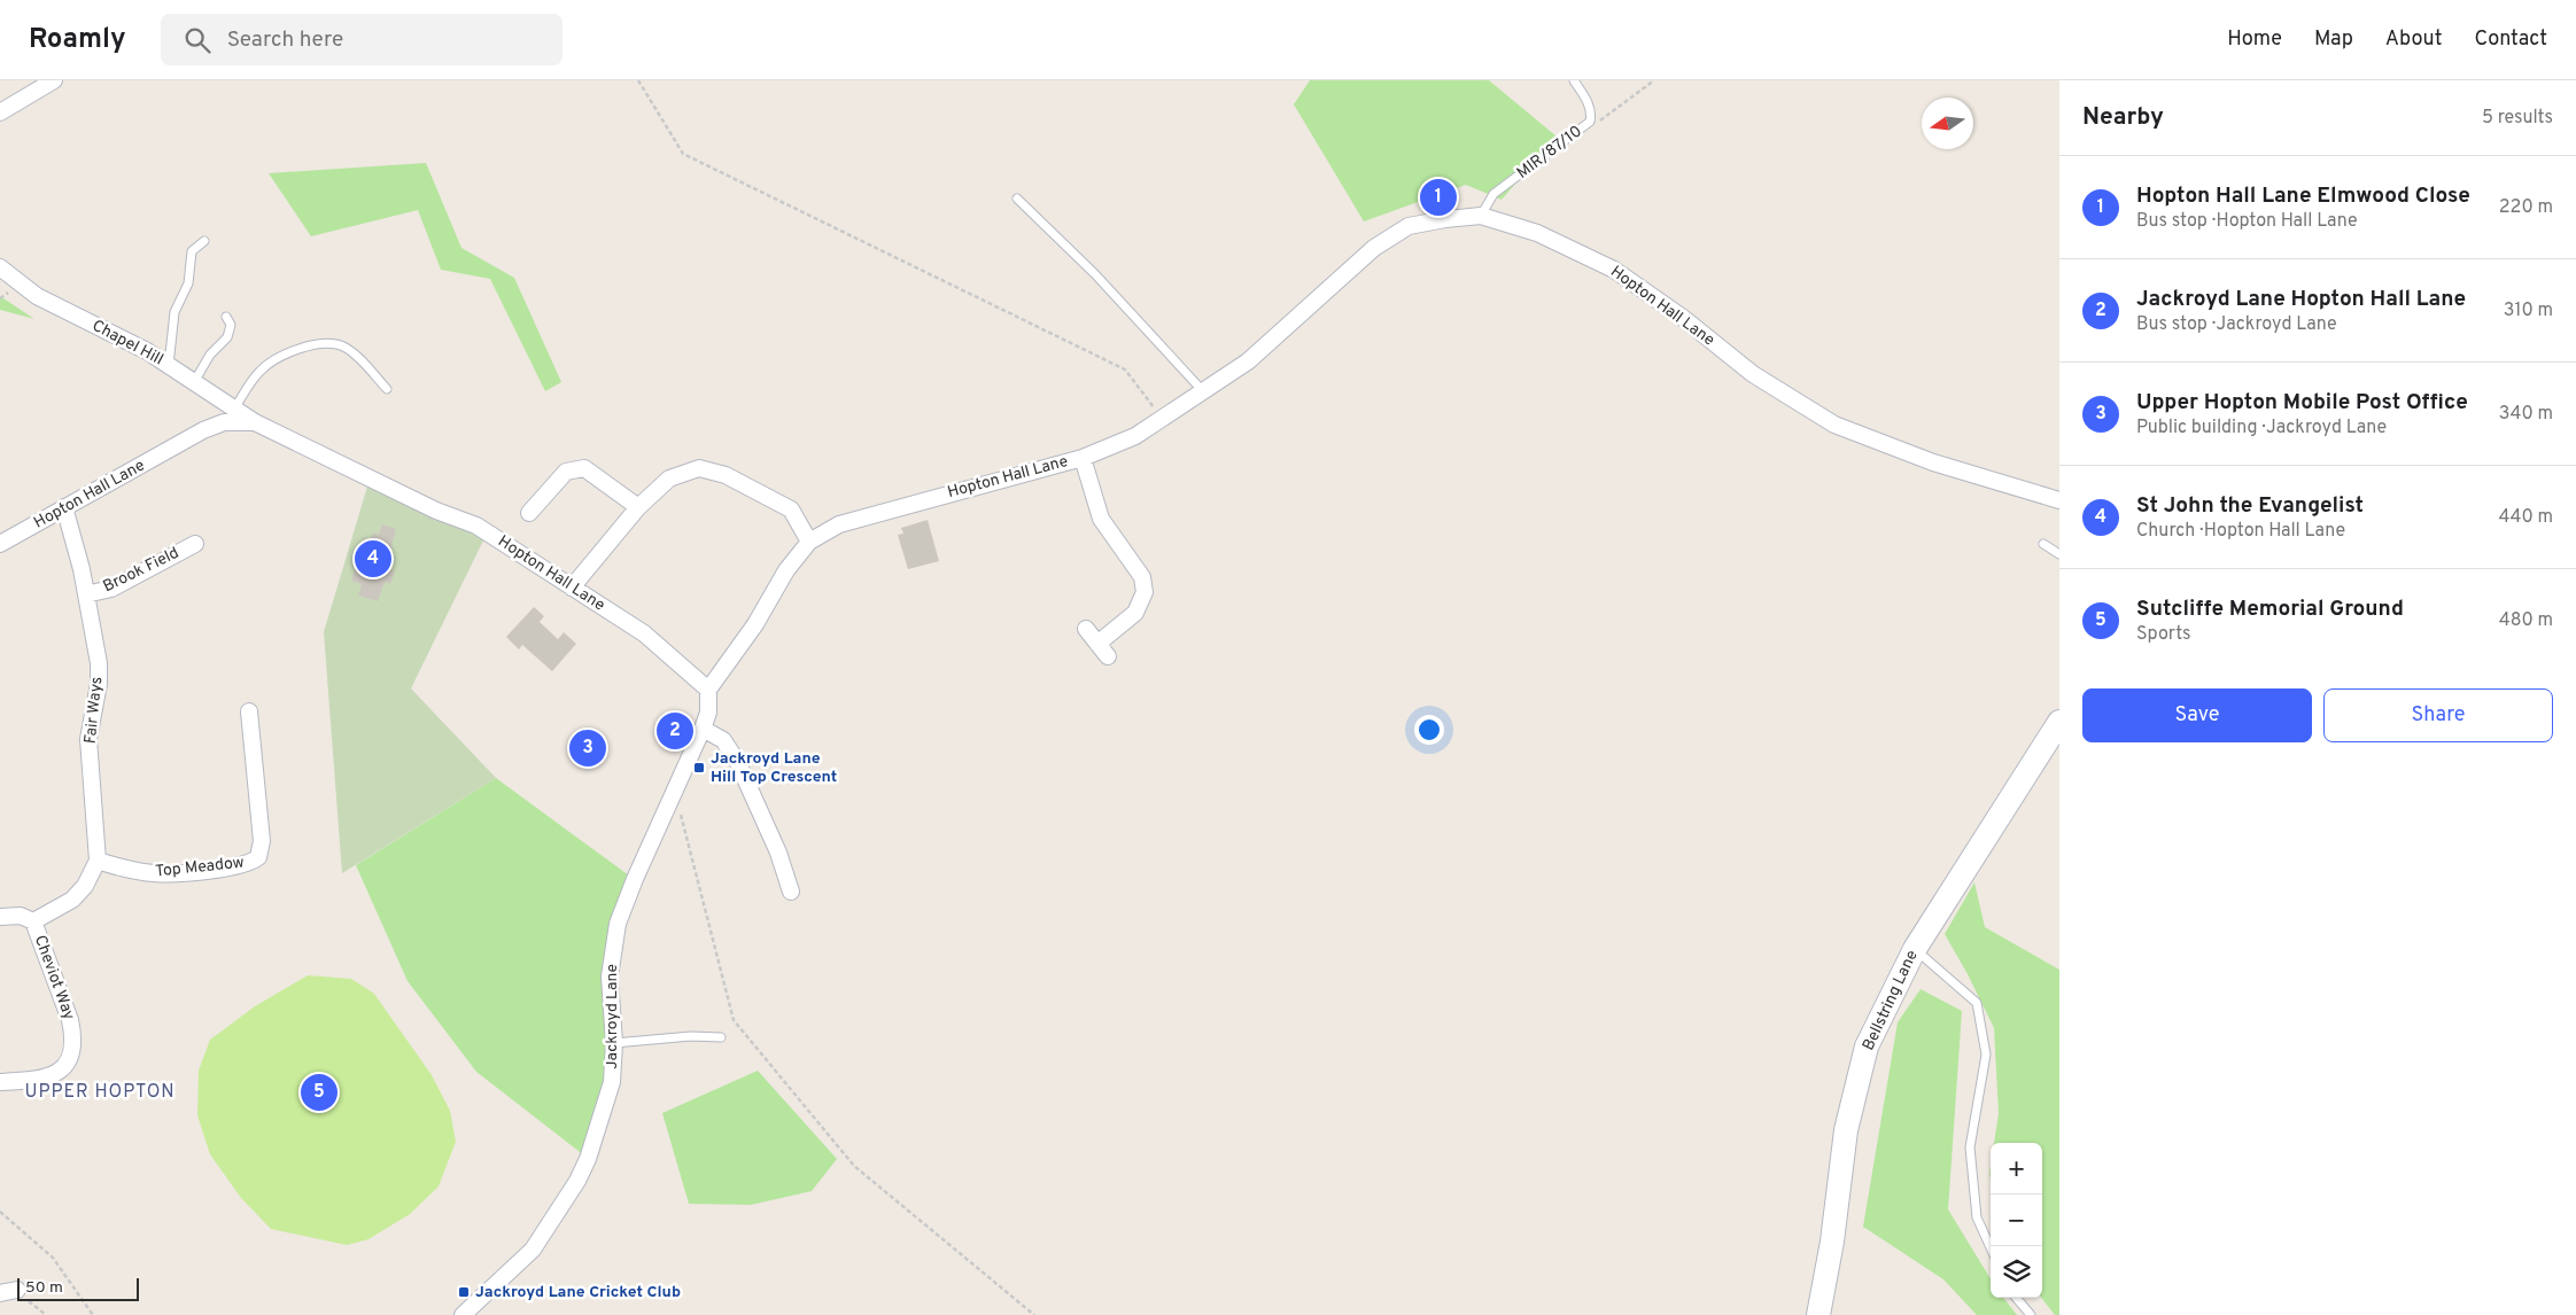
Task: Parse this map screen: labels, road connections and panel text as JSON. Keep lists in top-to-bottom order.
{
  "streets": {
    "main road": ["Bellstring Lane"],
    "street": [
      "Hopton Hall Lane",
      "Chapel Hill",
      "Brook Field",
      "Fair Ways",
      "Top Meadow",
      "Cheviot Way",
      "Jackroyd Lane"
    ],
    "lane": ["MIR/87/10"]
  },
  "crossings": [
    ["MIR/87/10", "Hopton Hall Lane"],
    ["Hopton Hall Lane", "Chapel Hill"],
    ["Hopton Hall Lane", "Fair Ways"],
    ["Hopton Hall Lane", "Jackroyd Lane"],
    ["Brook Field", "Fair Ways"],
    ["Fair Ways", "Top Meadow"]
  ],
  "districts": ["UPPER HOPTON"],
  "places": {
    "transit": ["Jackroyd Lane Hill Top Crescent", "Jackroyd Lane Cricket Club"]
  },
  "scale_bar": "50 m",
  "north": "left",
  "page": {
    "header": "Roamly",
    "search": "Search here",
    "nav": [
      "Home",
      "Map",
      "About",
      "Contact"
    ],
    "heading": ["Nearby", "5 results"],
    "list": [
      {
        "mark": "1",
        "name": "Hopton Hall Lane Elmwood Close",
        "note": "Bus stop · Hopton Hall Lane",
        "value": "220 m"
      },
      {
        "mark": "2",
        "name": "Jackroyd Lane Hopton Hall Lane",
        "note": "Bus stop · Jackroyd Lane",
        "value": "310 m"
      },
      {
        "mark": "3",
        "name": "Upper Hopton Mobile Post Office",
        "note": "Public building · Jackroyd Lane",
        "value": "340 m"
      },
      {
        "mark": "4",
        "name": "St John the Evangelist",
        "note": "Church · Hopton Hall Lane",
        "value": "440 m"
      },
      {
        "mark": "5",
        "name": "Sutcliffe Memorial Ground",
        "note": "Sports",
        "value": "480 m"
      }
    ],
    "pins": [
      "1",
      "4",
      "2",
      "3",
      "5"
    ],
    "buttons": ["Save", "Share"],
    "map_buttons": ["+", "−"],
    "scale": "50 m"
  }
}
